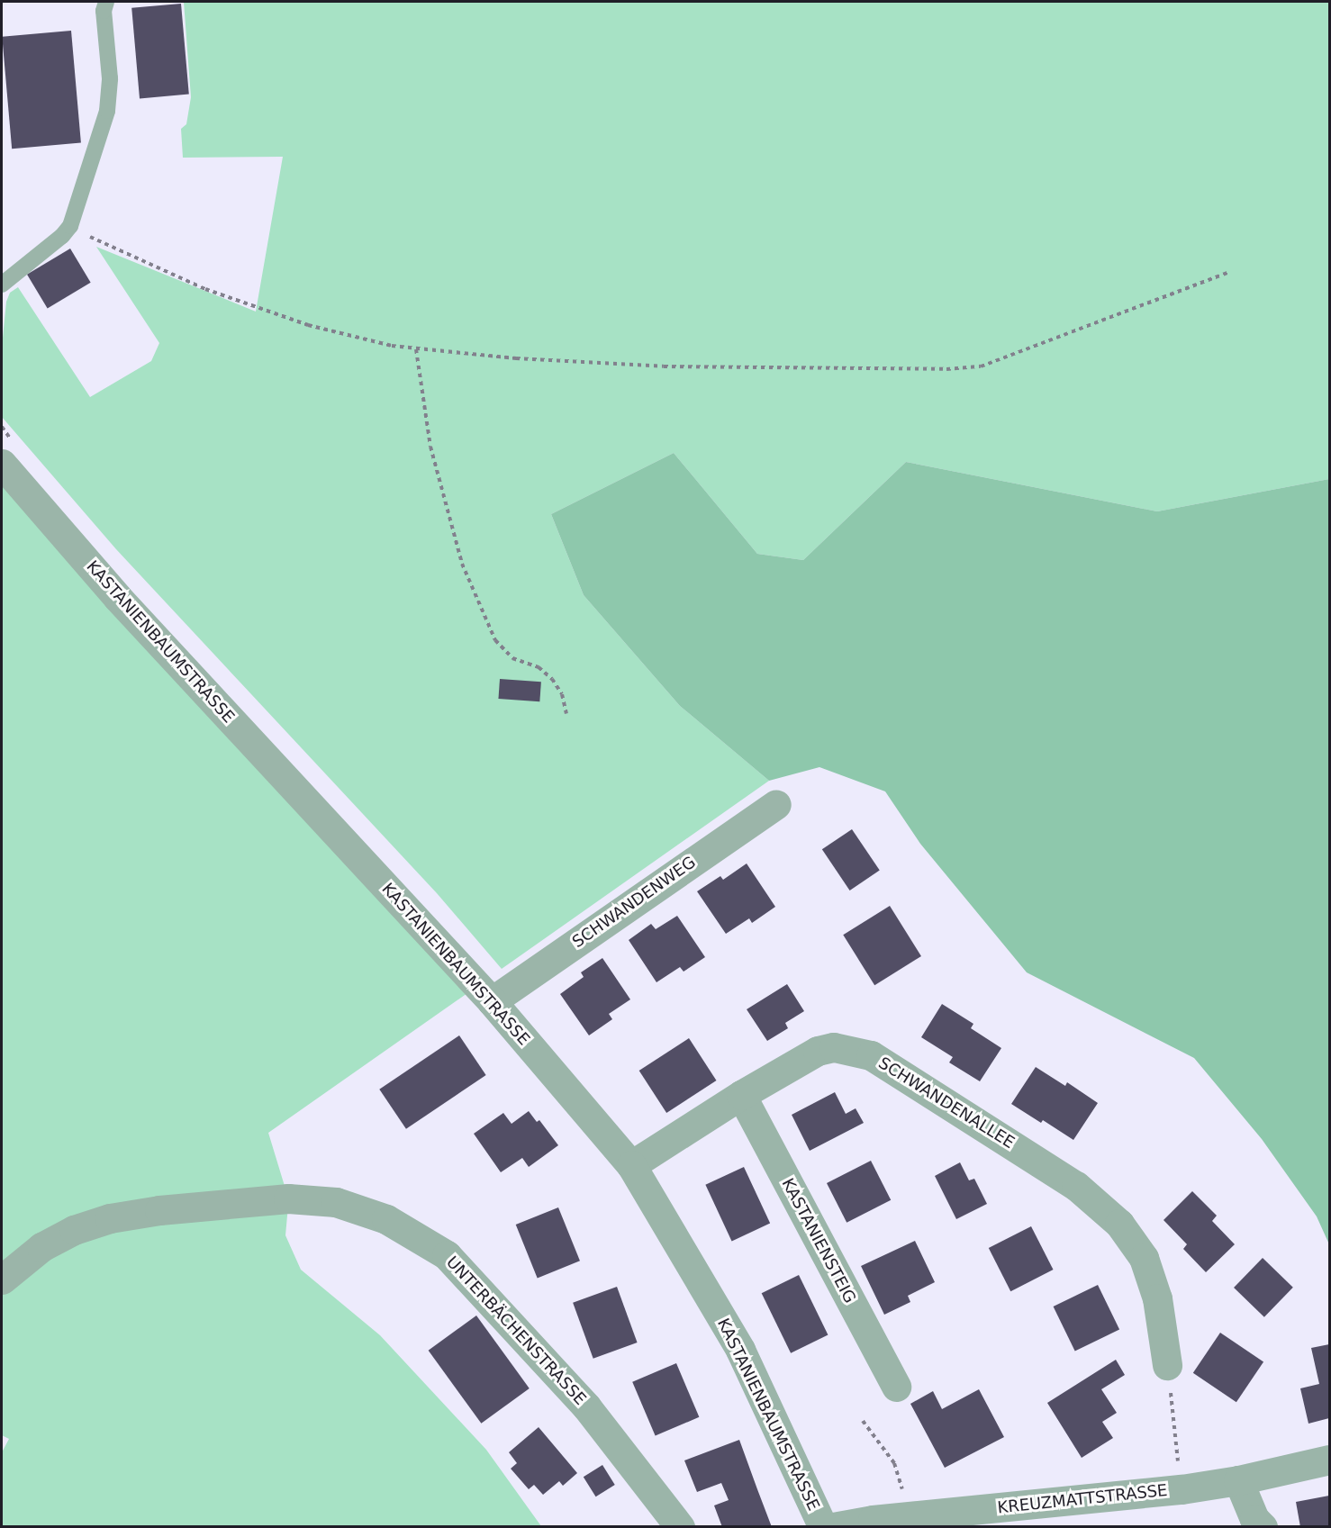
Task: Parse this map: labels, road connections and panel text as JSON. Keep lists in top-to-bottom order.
{
  "streets": {
    "street": [
      "KASTANIENBAUMSTRASSE",
      "SCHWANDENWEG",
      "SCHWANDENALLEE",
      "KASTANIENSTEIG",
      "UNTERBÄCHENSTRASSE",
      "KREUZMATTSTRASSE"
    ]
  },
  "crossings": [
    ["KASTANIENBAUMSTRASSE", "SCHWANDENWEG"],
    ["KASTANIENBAUMSTRASSE", "SCHWANDENALLEE"],
    ["SCHWANDENALLEE", "KASTANIENSTEIG"]
  ]
}
